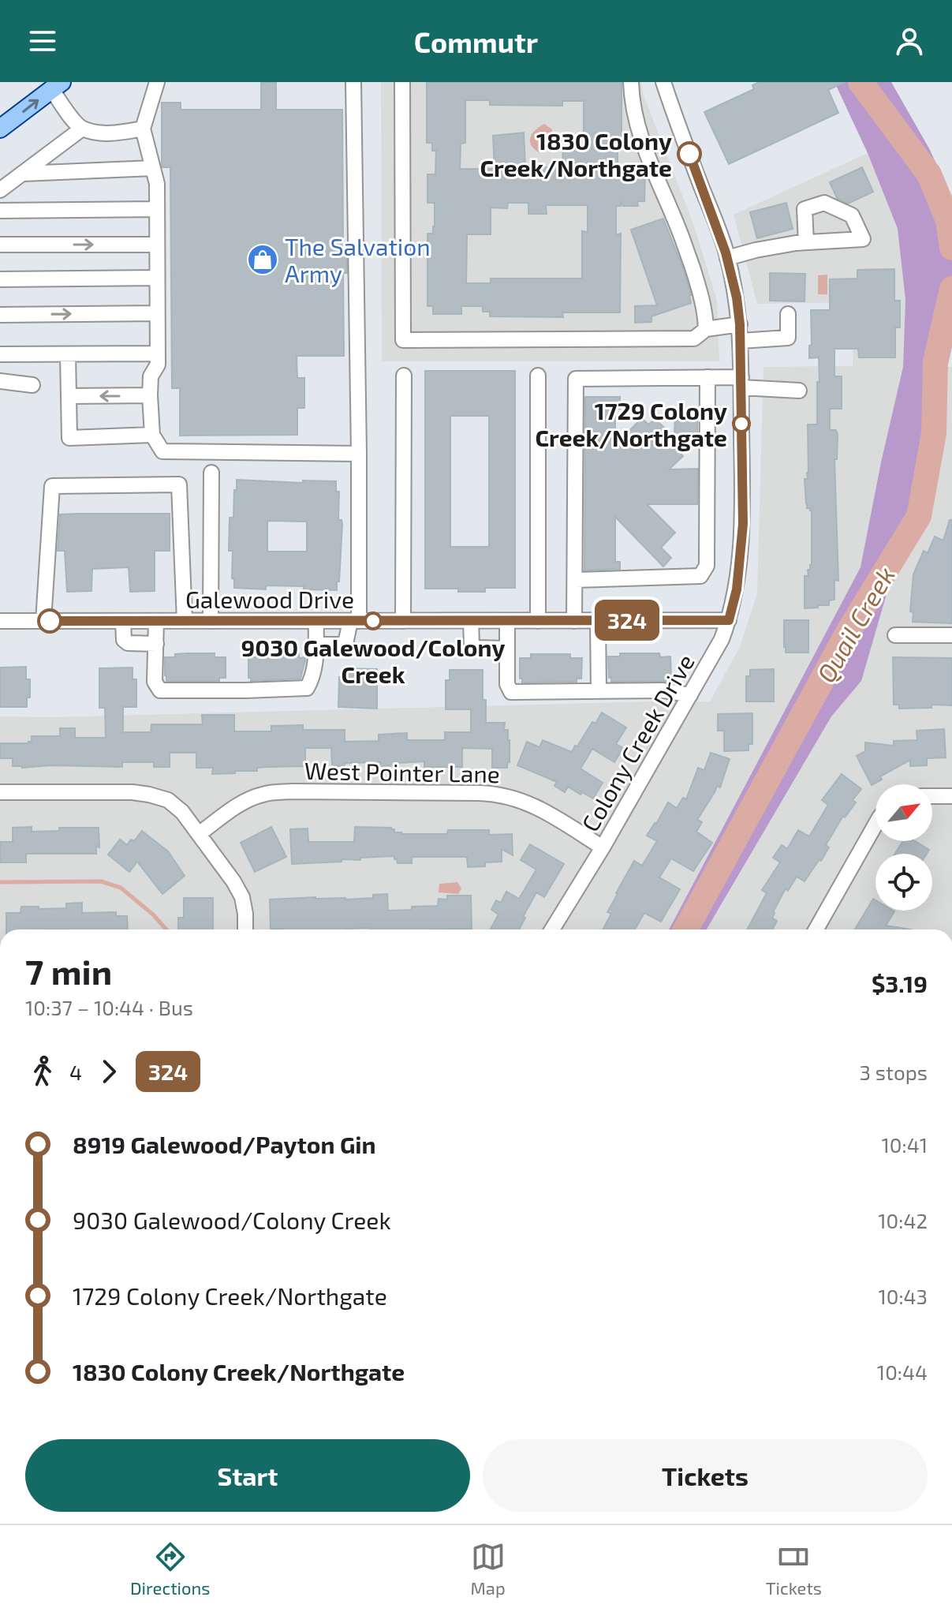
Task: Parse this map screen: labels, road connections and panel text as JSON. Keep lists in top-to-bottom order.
{
  "streets": {
    "street": ["Galewood Drive", "Colony Creek Drive", "West Pointer Lane"]
  },
  "crossings": [
    ["Galewood Drive", "Colony Creek Drive"],
    ["Colony Creek Drive", "West Pointer Lane"]
  ],
  "water": ["Quail Creek"],
  "places": {
    "other": ["1830 Colony Creek/Northgate", "1729 Colony Creek/Northgate", "9030 Galewood/Colony Creek"],
    "shop": ["The Salvation Army"]
  },
  "lines": ["bus line 324"],
  "north": "top right",
  "page": {
    "header": "Commutr",
    "on_map": "324",
    "heading": ["7 min", "10:37 – 10:44 · Bus", "$3.19"],
    "legs": ["4", "324", "3 stops"],
    "list": [
      {
        "name": "8919 Galewood/Payton Gin",
        "value": "10:41"
      },
      {
        "name": "9030 Galewood/Colony Creek",
        "value": "10:42"
      },
      {
        "name": "1729 Colony Creek/Northgate",
        "value": "10:43"
      },
      {
        "name": "1830 Colony Creek/Northgate",
        "value": "10:44"
      }
    ],
    "buttons": ["Start", "Tickets"],
    "tabs": ["Directions", "Map", "Tickets"]
  }
}
